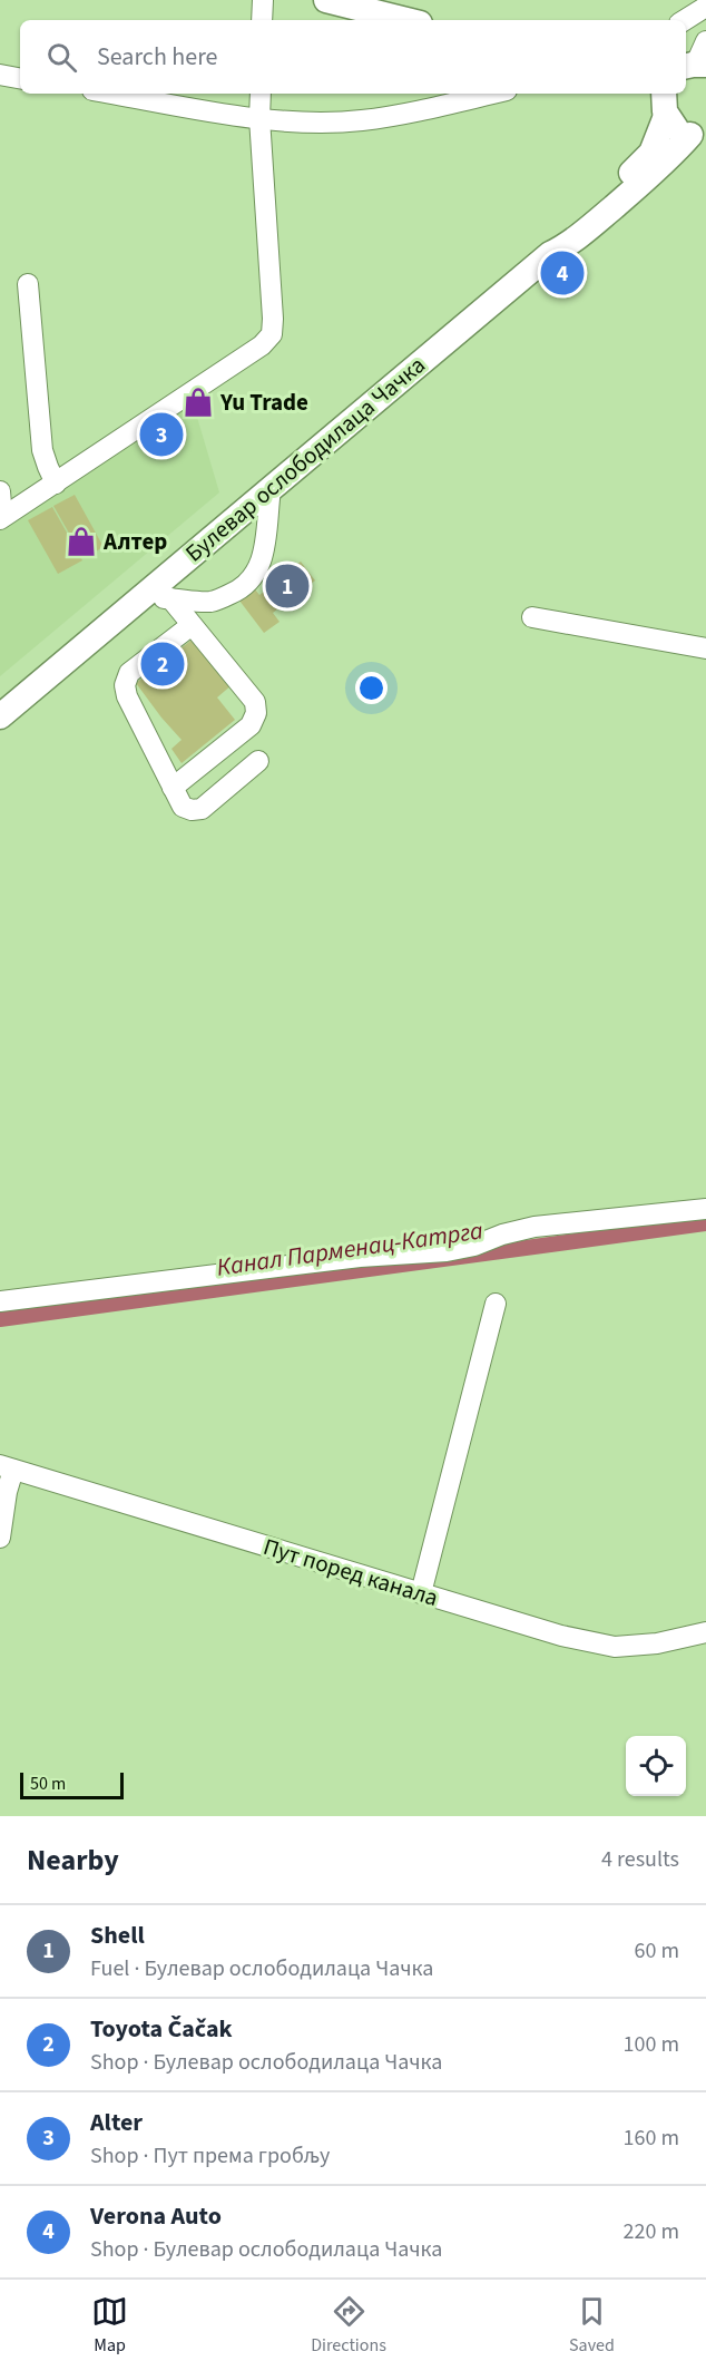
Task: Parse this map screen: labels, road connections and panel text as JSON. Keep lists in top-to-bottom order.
{
  "streets": {
    "main road": ["Булевар ослободилаца Чачка"],
    "street": ["Пут поред канала"]
  },
  "water": ["Канал Парменац-Катрга"],
  "places": {
    "shop": ["Yu Trade", "Алтер"]
  },
  "scale_bar": "50 m",
  "page": {
    "search": "Search here",
    "pins": [
      "4",
      "3",
      "1",
      "2"
    ],
    "scale": "50 m",
    "heading": ["Nearby", "4 results"],
    "list": [
      {
        "mark": "1",
        "name": "Shell",
        "note": "Fuel · Булевар ослободилаца Чачка",
        "value": "60 m"
      },
      {
        "mark": "2",
        "name": "Toyota Čačak",
        "note": "Shop · Булевар ослободилаца Чачка",
        "value": "100 m"
      },
      {
        "mark": "3",
        "name": "Alter",
        "note": "Shop · Пут према гробљу",
        "value": "160 m"
      },
      {
        "mark": "4",
        "name": "Verona Auto",
        "note": "Shop · Булевар ослободилаца Чачка",
        "value": "220 m"
      }
    ],
    "nav": ["Map", "Directions", "Saved"]
  }
}
